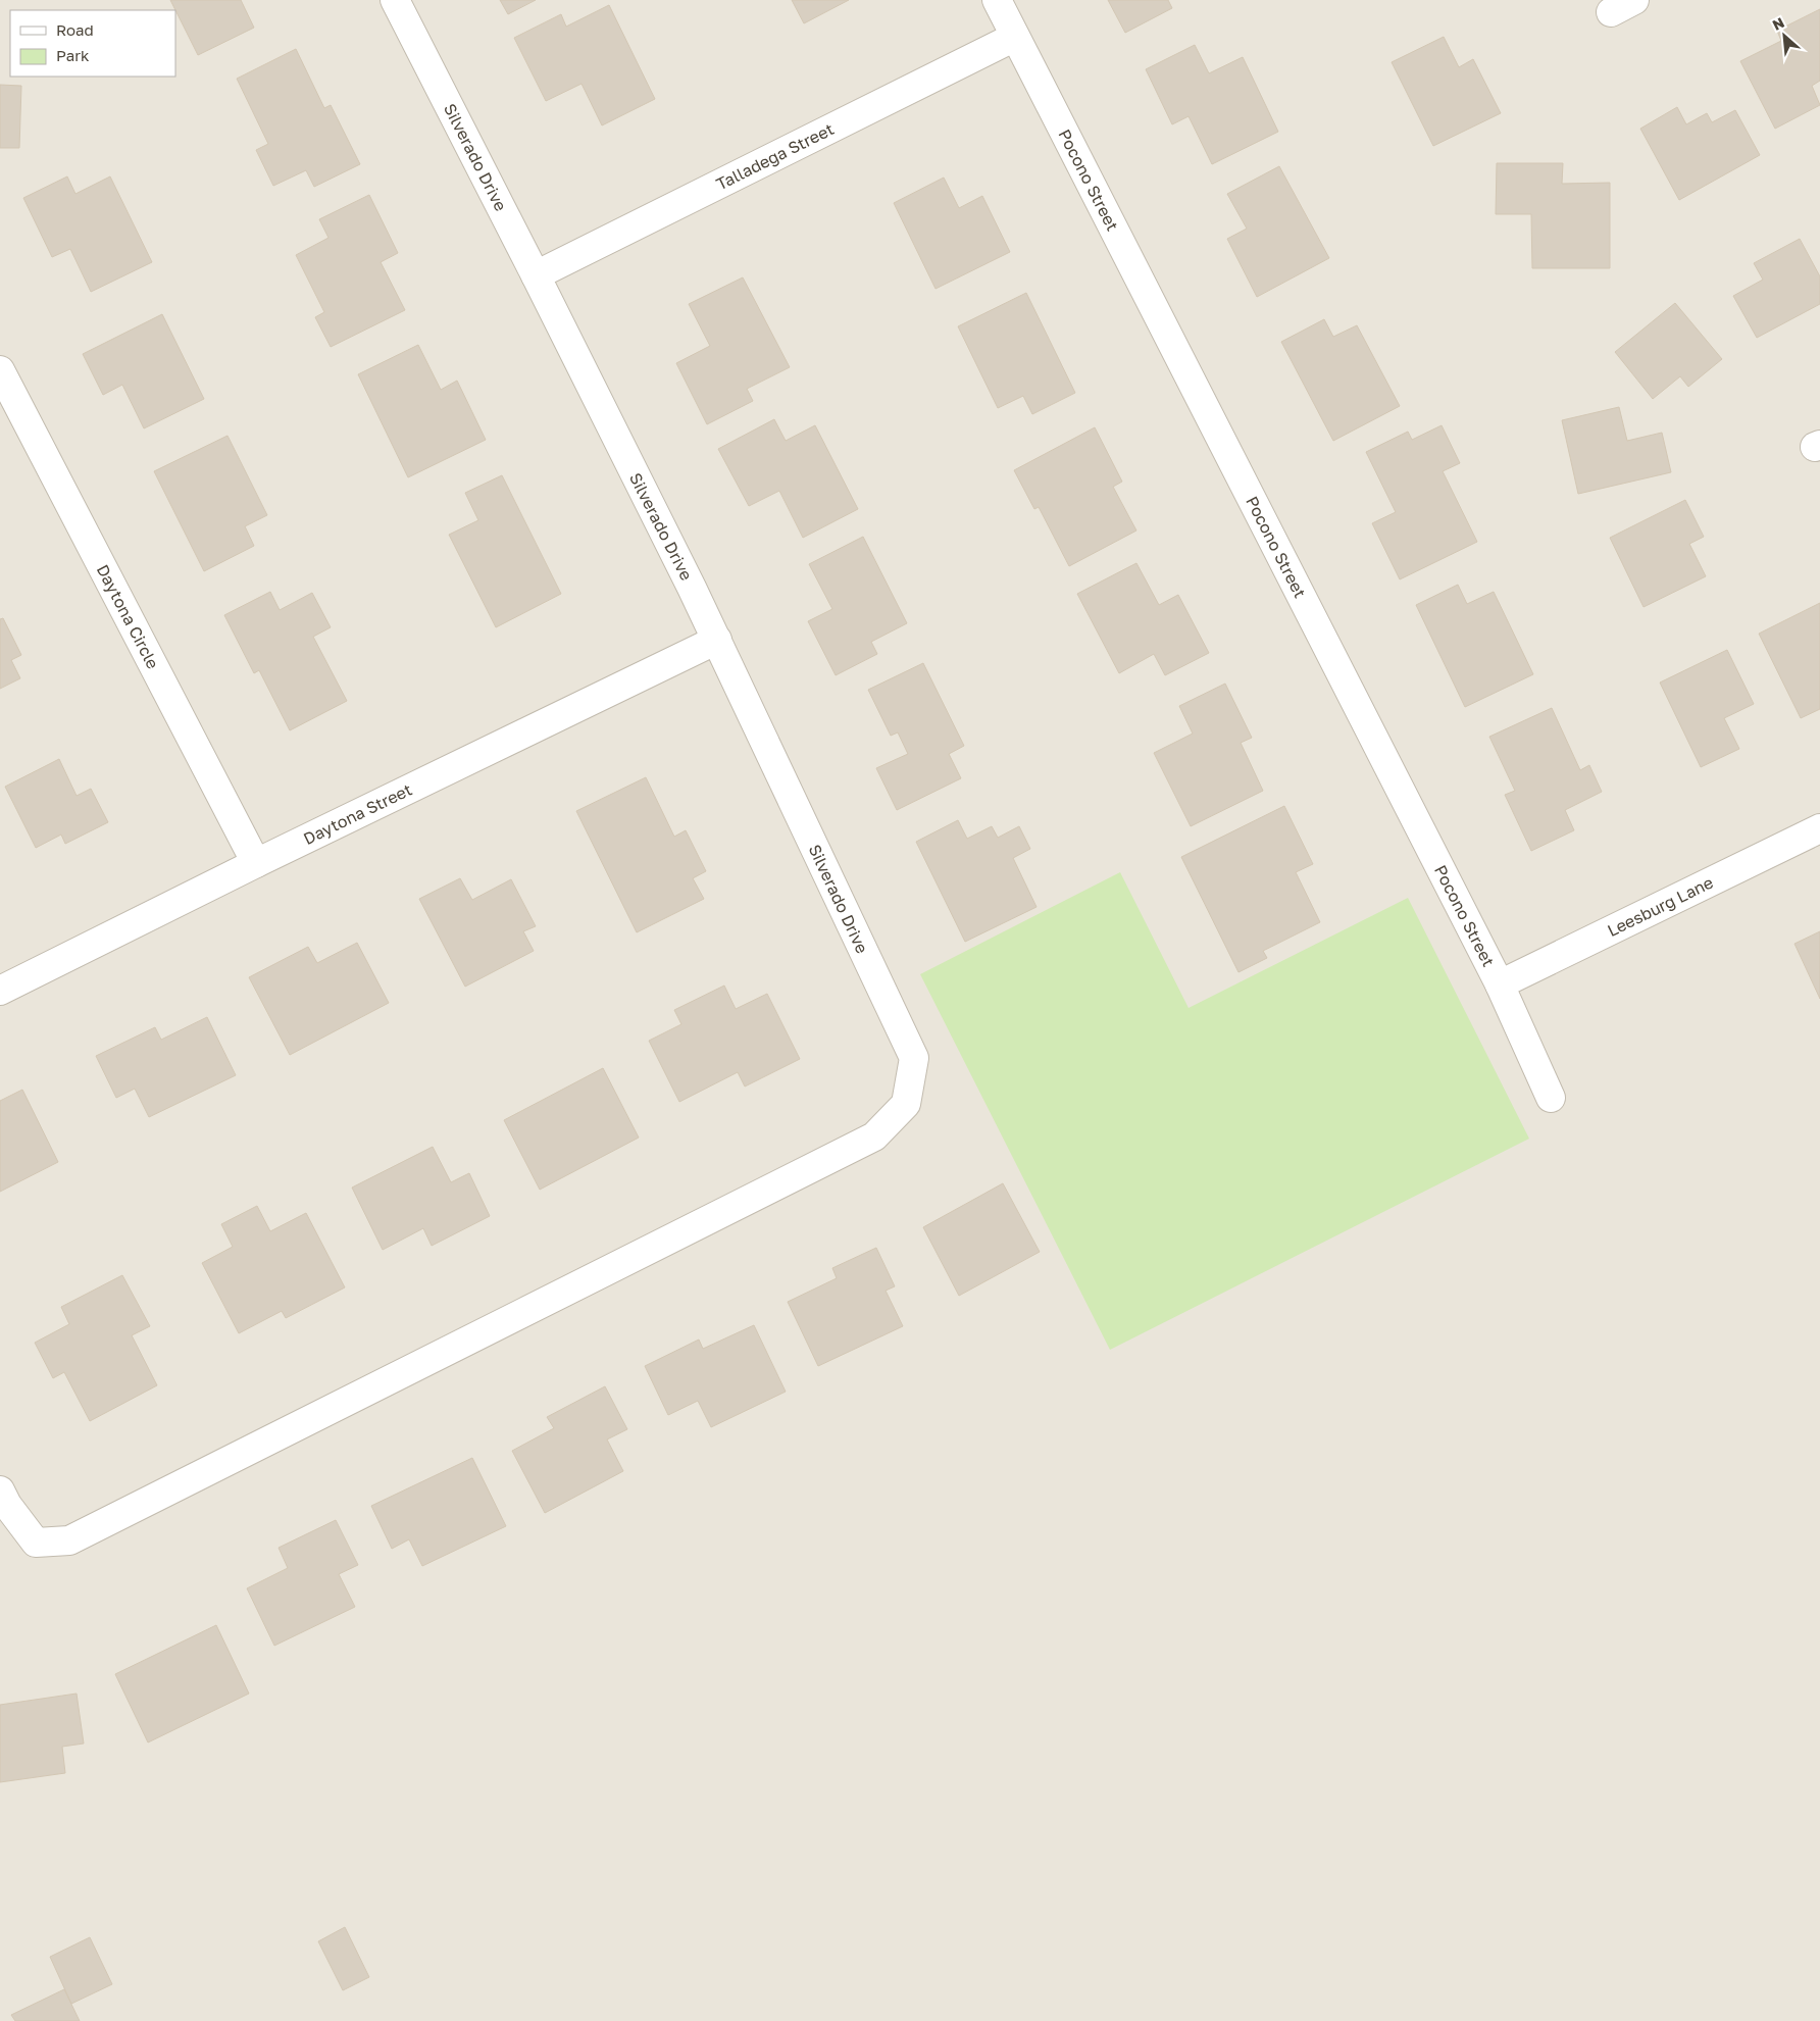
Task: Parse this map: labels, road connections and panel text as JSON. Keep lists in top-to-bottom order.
{
  "streets": {
    "street": [
      "Talladega Street",
      "Silverado Drive",
      "Pocono Street",
      "Daytona Circle",
      "Daytona Street",
      "Leesburg Lane"
    ]
  },
  "crossings": [
    ["Talladega Street", "Silverado Drive"],
    ["Talladega Street", "Pocono Street"],
    ["Silverado Drive", "Daytona Street"],
    ["Pocono Street", "Leesburg Lane"],
    ["Daytona Circle", "Daytona Street"]
  ],
  "legend": ["Road", "Park"],
  "north": "top left"
}
